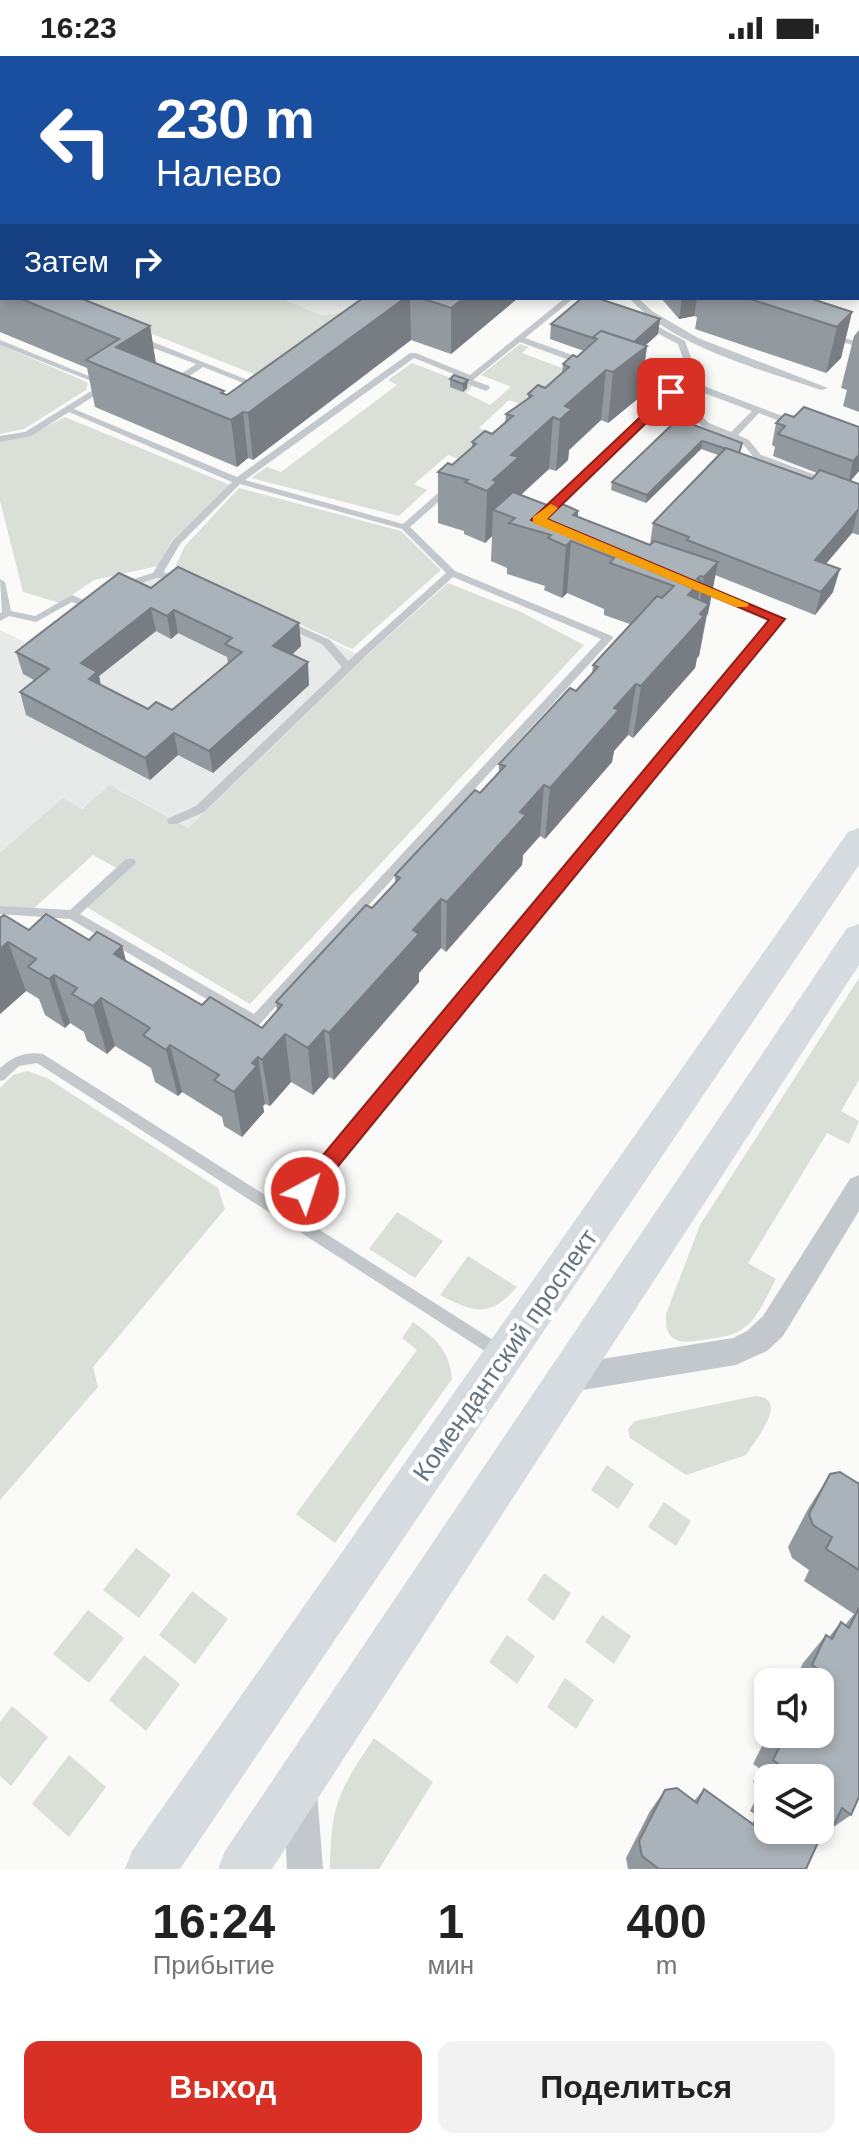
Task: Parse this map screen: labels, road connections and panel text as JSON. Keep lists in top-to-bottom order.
{
  "streets": {
    "main road": ["Комендантский проспект"]
  },
  "page": {
    "status": "16:23",
    "turn": ["230 m", "Налево"],
    "then": "Затем",
    "eta": [
      "16:24",
      "Прибытие",
      "1",
      "мин",
      "400",
      "m"
    ],
    "buttons": ["Выход", "Поделиться"]
  }
}
